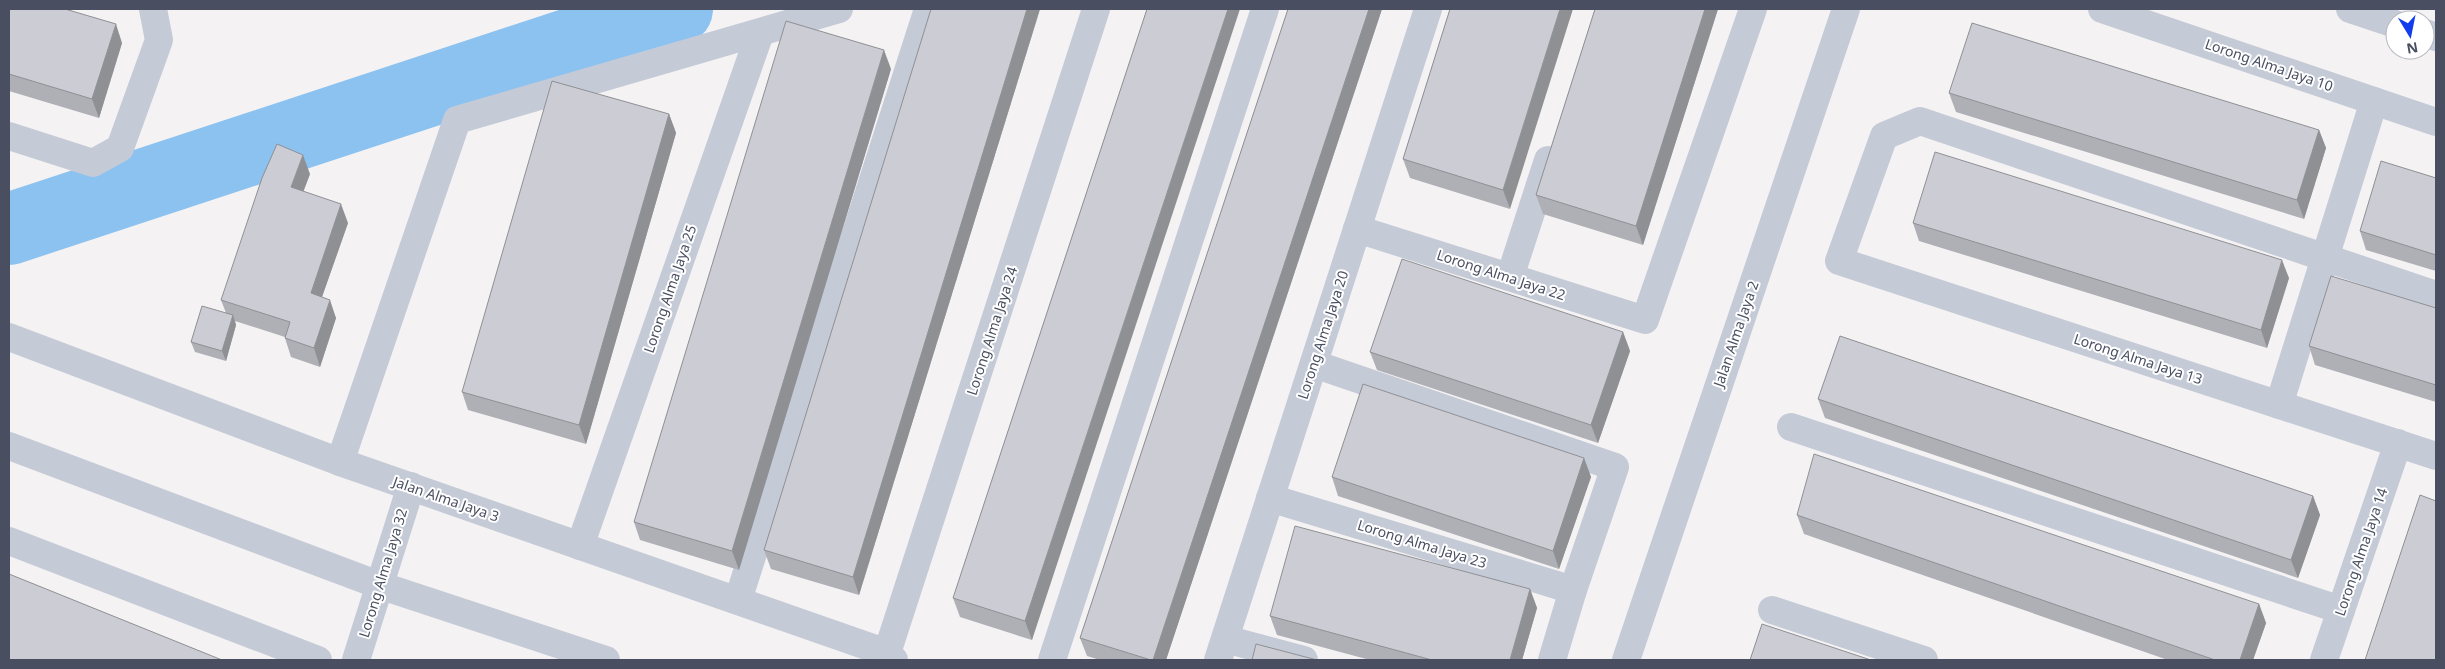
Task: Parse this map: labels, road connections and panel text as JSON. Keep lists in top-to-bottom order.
{
  "streets": {
    "street": [
      "Lorong Alma Jaya 10",
      "Lorong Alma Jaya 22",
      "Lorong Alma Jaya 25",
      "Lorong Alma Jaya 24",
      "Jalan Alma Jaya 2",
      "Lorong Alma Jaya 20",
      "Lorong Alma Jaya 13",
      "Jalan Alma Jaya 3",
      "Lorong Alma Jaya 23",
      "Lorong Alma Jaya 14",
      "Lorong Alma Jaya 32"
    ]
  },
  "crossings": [
    ["Lorong Alma Jaya 22", "Lorong Alma Jaya 20"],
    ["Lorong Alma Jaya 25", "Jalan Alma Jaya 3"],
    ["Lorong Alma Jaya 24", "Jalan Alma Jaya 3"],
    ["Lorong Alma Jaya 20", "Lorong Alma Jaya 23"],
    ["Lorong Alma Jaya 13", "Lorong Alma Jaya 14"],
    ["Jalan Alma Jaya 3", "Lorong Alma Jaya 32"]
  ],
  "north": "bottom"
}
